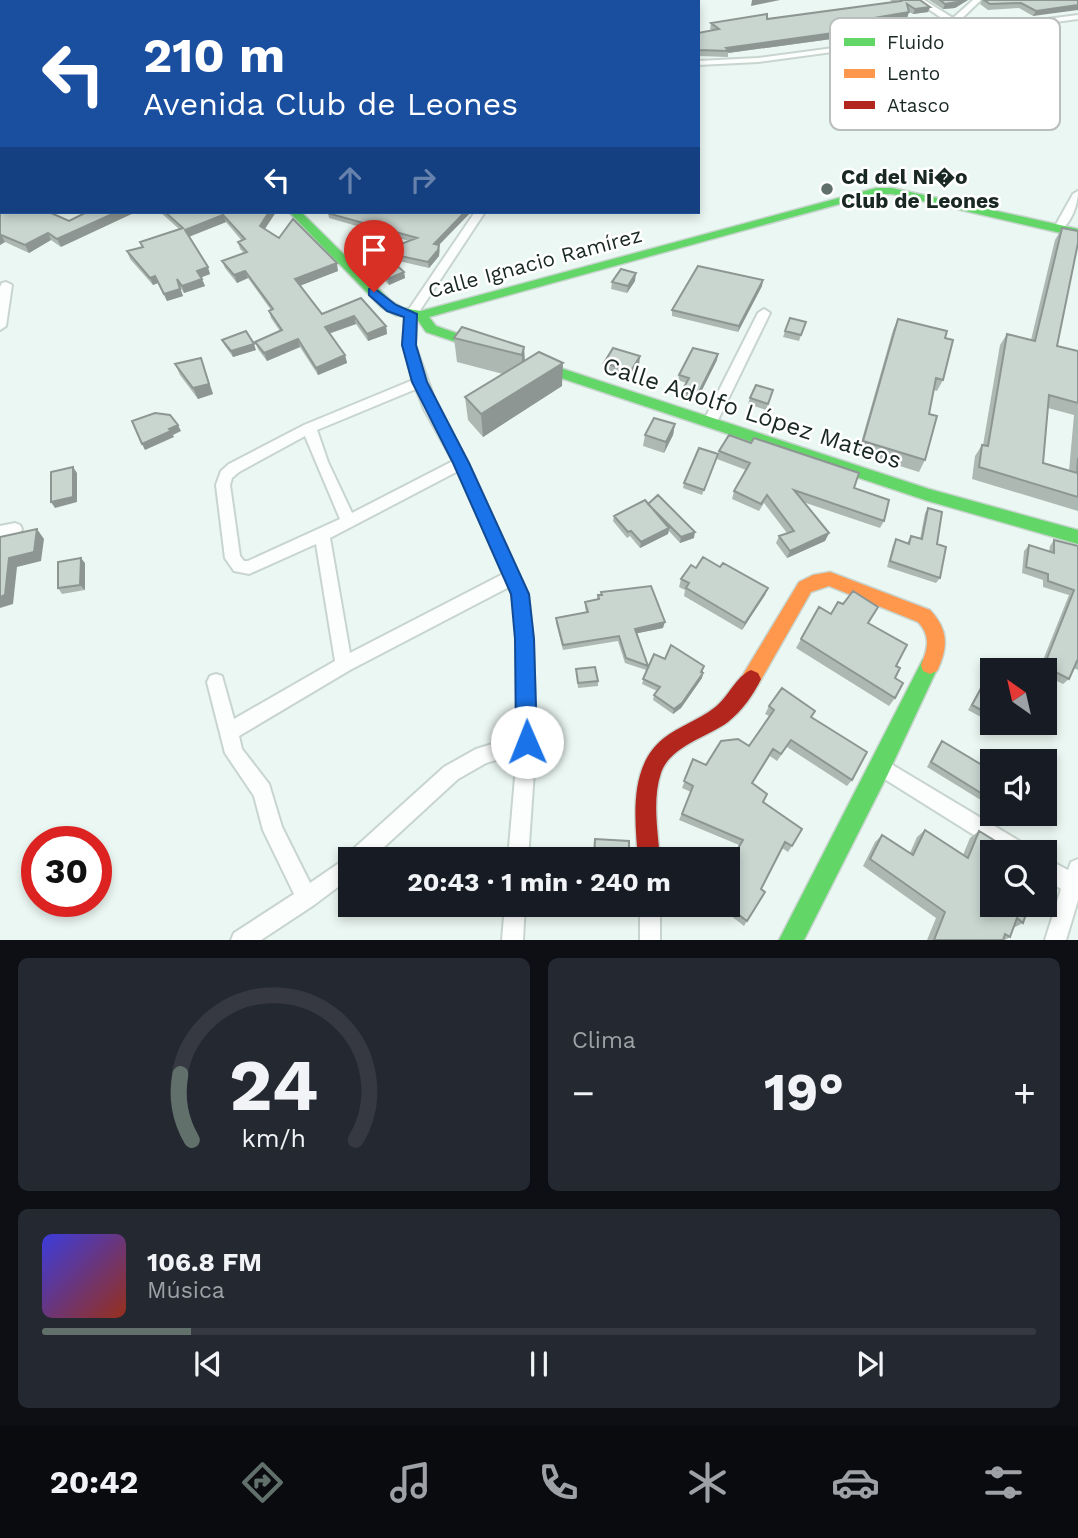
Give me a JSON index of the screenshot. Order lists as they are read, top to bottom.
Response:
{
  "streets": {
    "street": ["Calle Ignacio Ramírez", "Calle Adolfo López Mateos"]
  },
  "places": ["Cd del Ni�o Club de Leones"],
  "legend": ["Fluido", "Lento", "Atasco"],
  "north": "top left",
  "page": {
    "turn": ["210 m", "Avenida Club de Leones"],
    "limit": "30",
    "trip": "20:43 · 1 min · 240 m",
    "tile": "Clima",
    "heat": ["−", "19°", "+"],
    "song": ["106.8 FM", "Música"],
    "tabs": "20:42",
    "gauge": ["24", "km/h"]
  }
}
